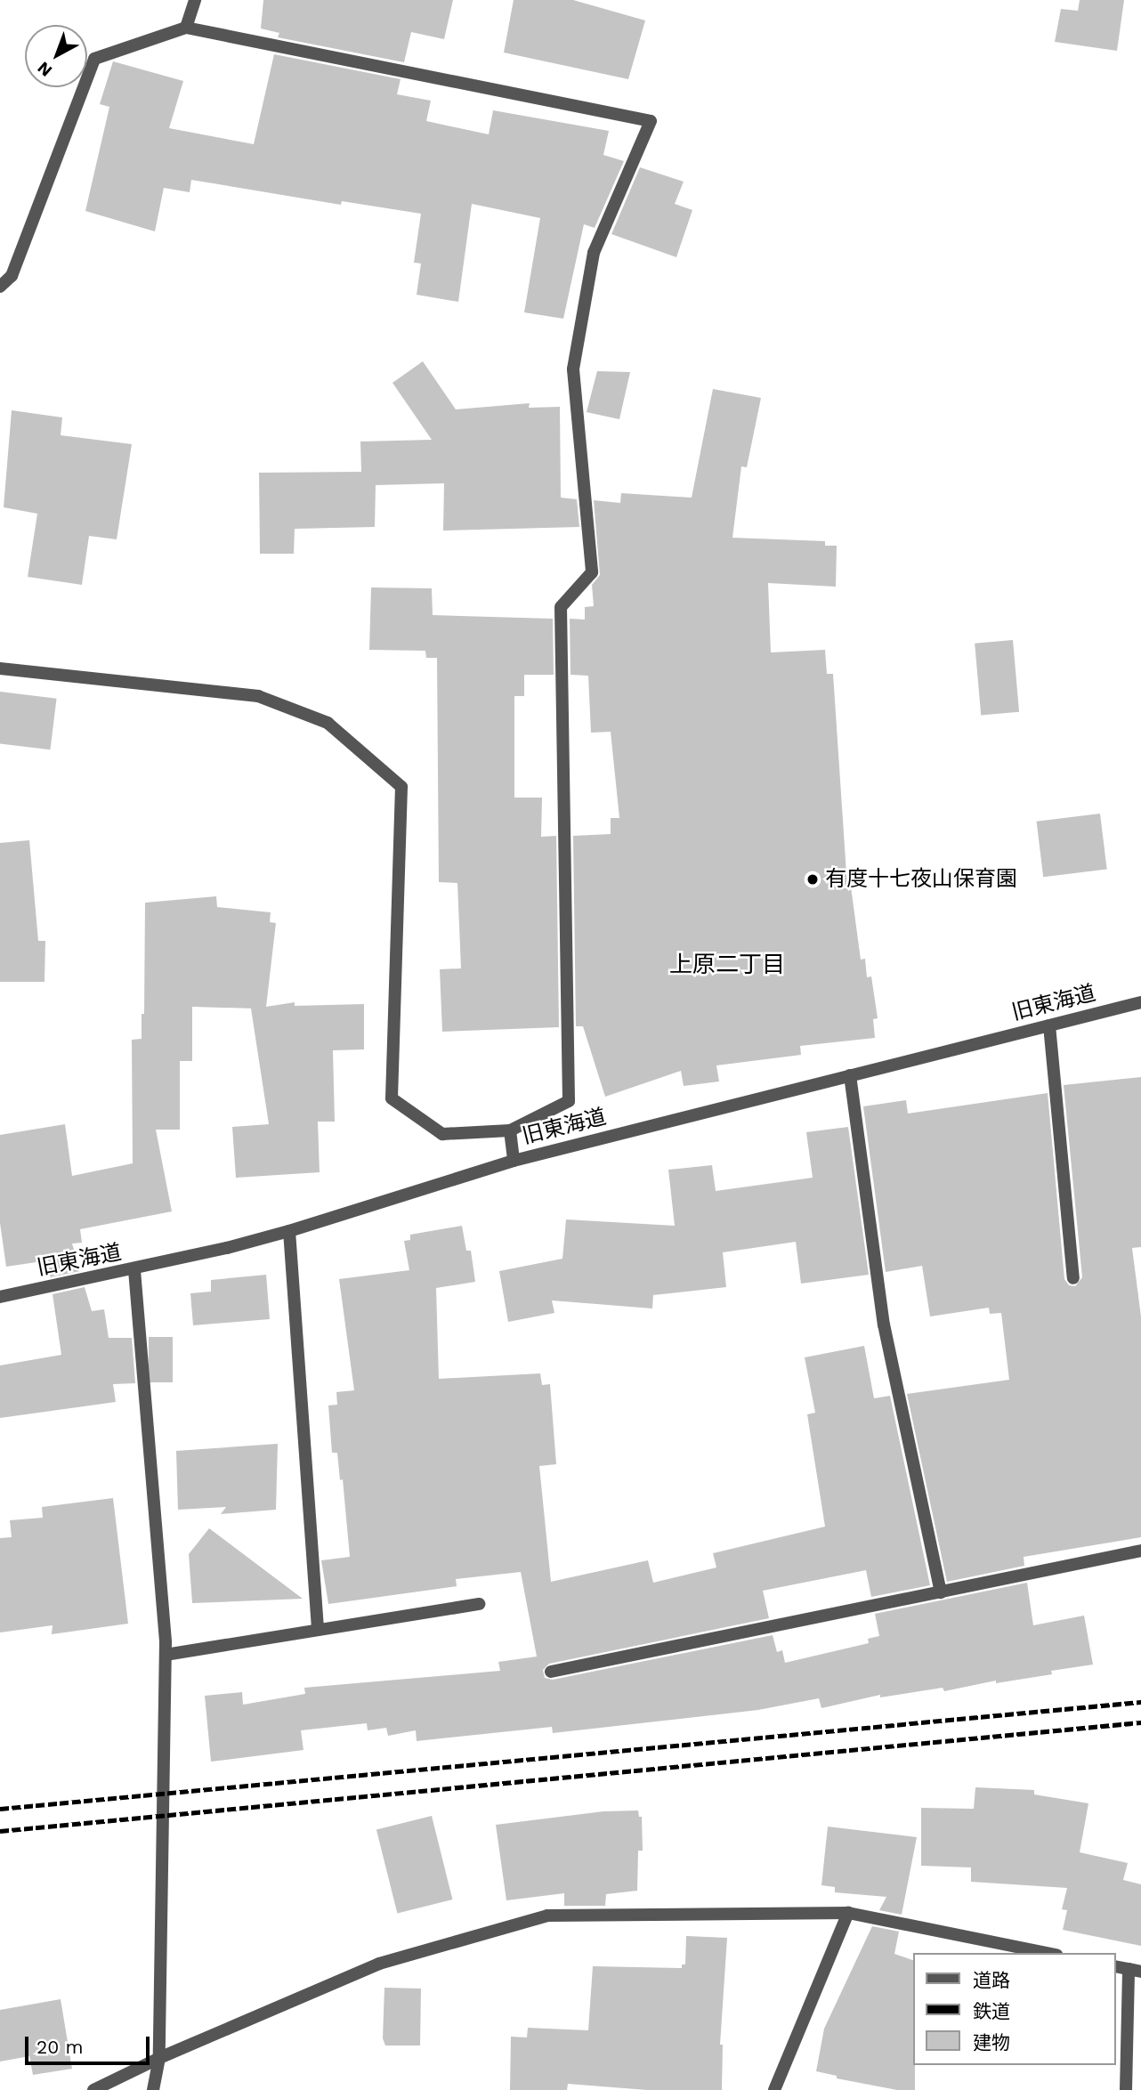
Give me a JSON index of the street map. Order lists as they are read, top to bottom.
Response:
{
  "streets": {
    "street": ["旧東海道"]
  },
  "districts": ["上原二丁目"],
  "places": ["有度十七夜山保育園"],
  "legend": ["道路", "鉄道", "建物"],
  "scale_bar": "20 m",
  "north": "bottom left"
}
